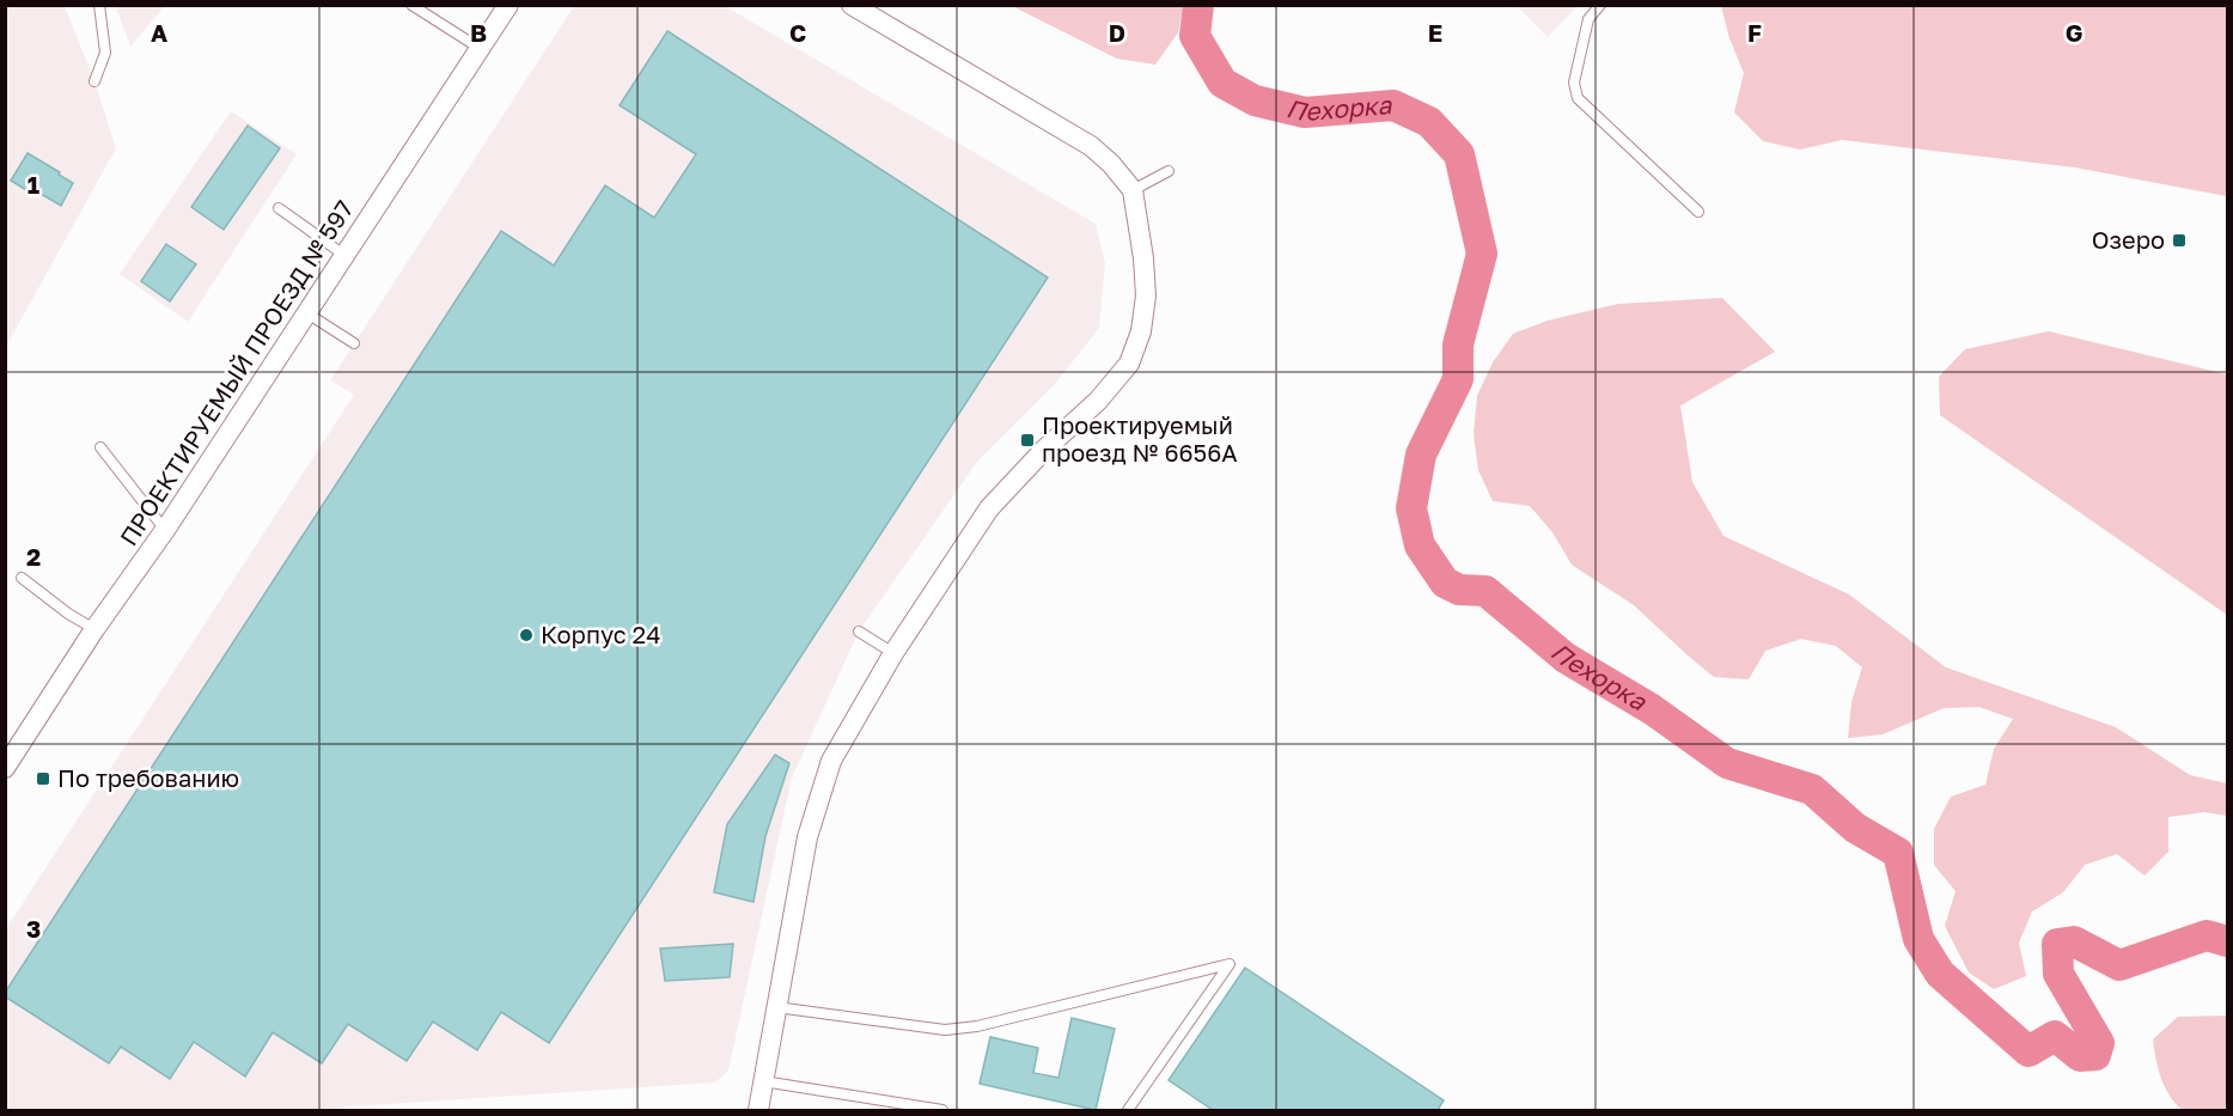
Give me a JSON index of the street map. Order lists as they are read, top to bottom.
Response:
{
  "streets": {
    "street": ["ПРОЕКТИРУЕМЫЙ ПРОЕЗД № 597"]
  },
  "water": ["Пехорка"],
  "places": {
    "transit": ["Озеро", "Проектируемый проезд № 6656А", "По требованию"],
    "other": ["Корпус 24"]
  },
  "grid": {
    "columns": [
      "A",
      "B",
      "C",
      "D",
      "E",
      "F",
      "G"
    ],
    "rows": ["1", "2", "3"]
  }
}
